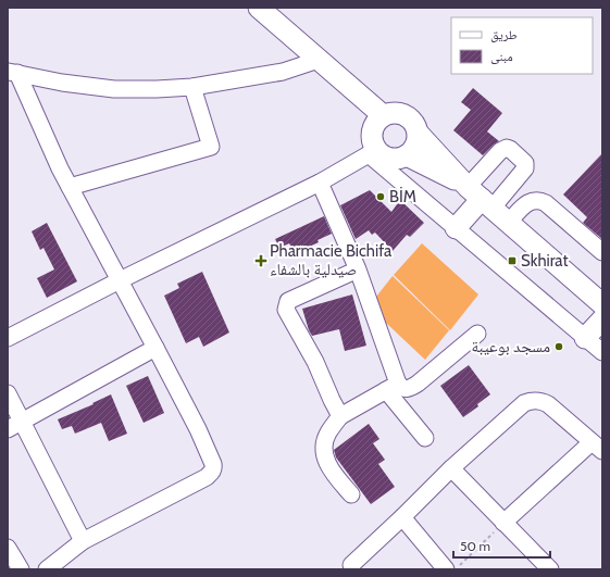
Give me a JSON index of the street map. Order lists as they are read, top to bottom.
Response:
{
  "places": {
    "other": ["BİM", "مسجد بوعيبة"],
    "health": ["Pharmacie Bichifa صيدلية بالشفاء"],
    "transit": ["Skhirat"]
  },
  "legend": ["طريق", "مبنى"],
  "scale_bar": "50 m"
}
